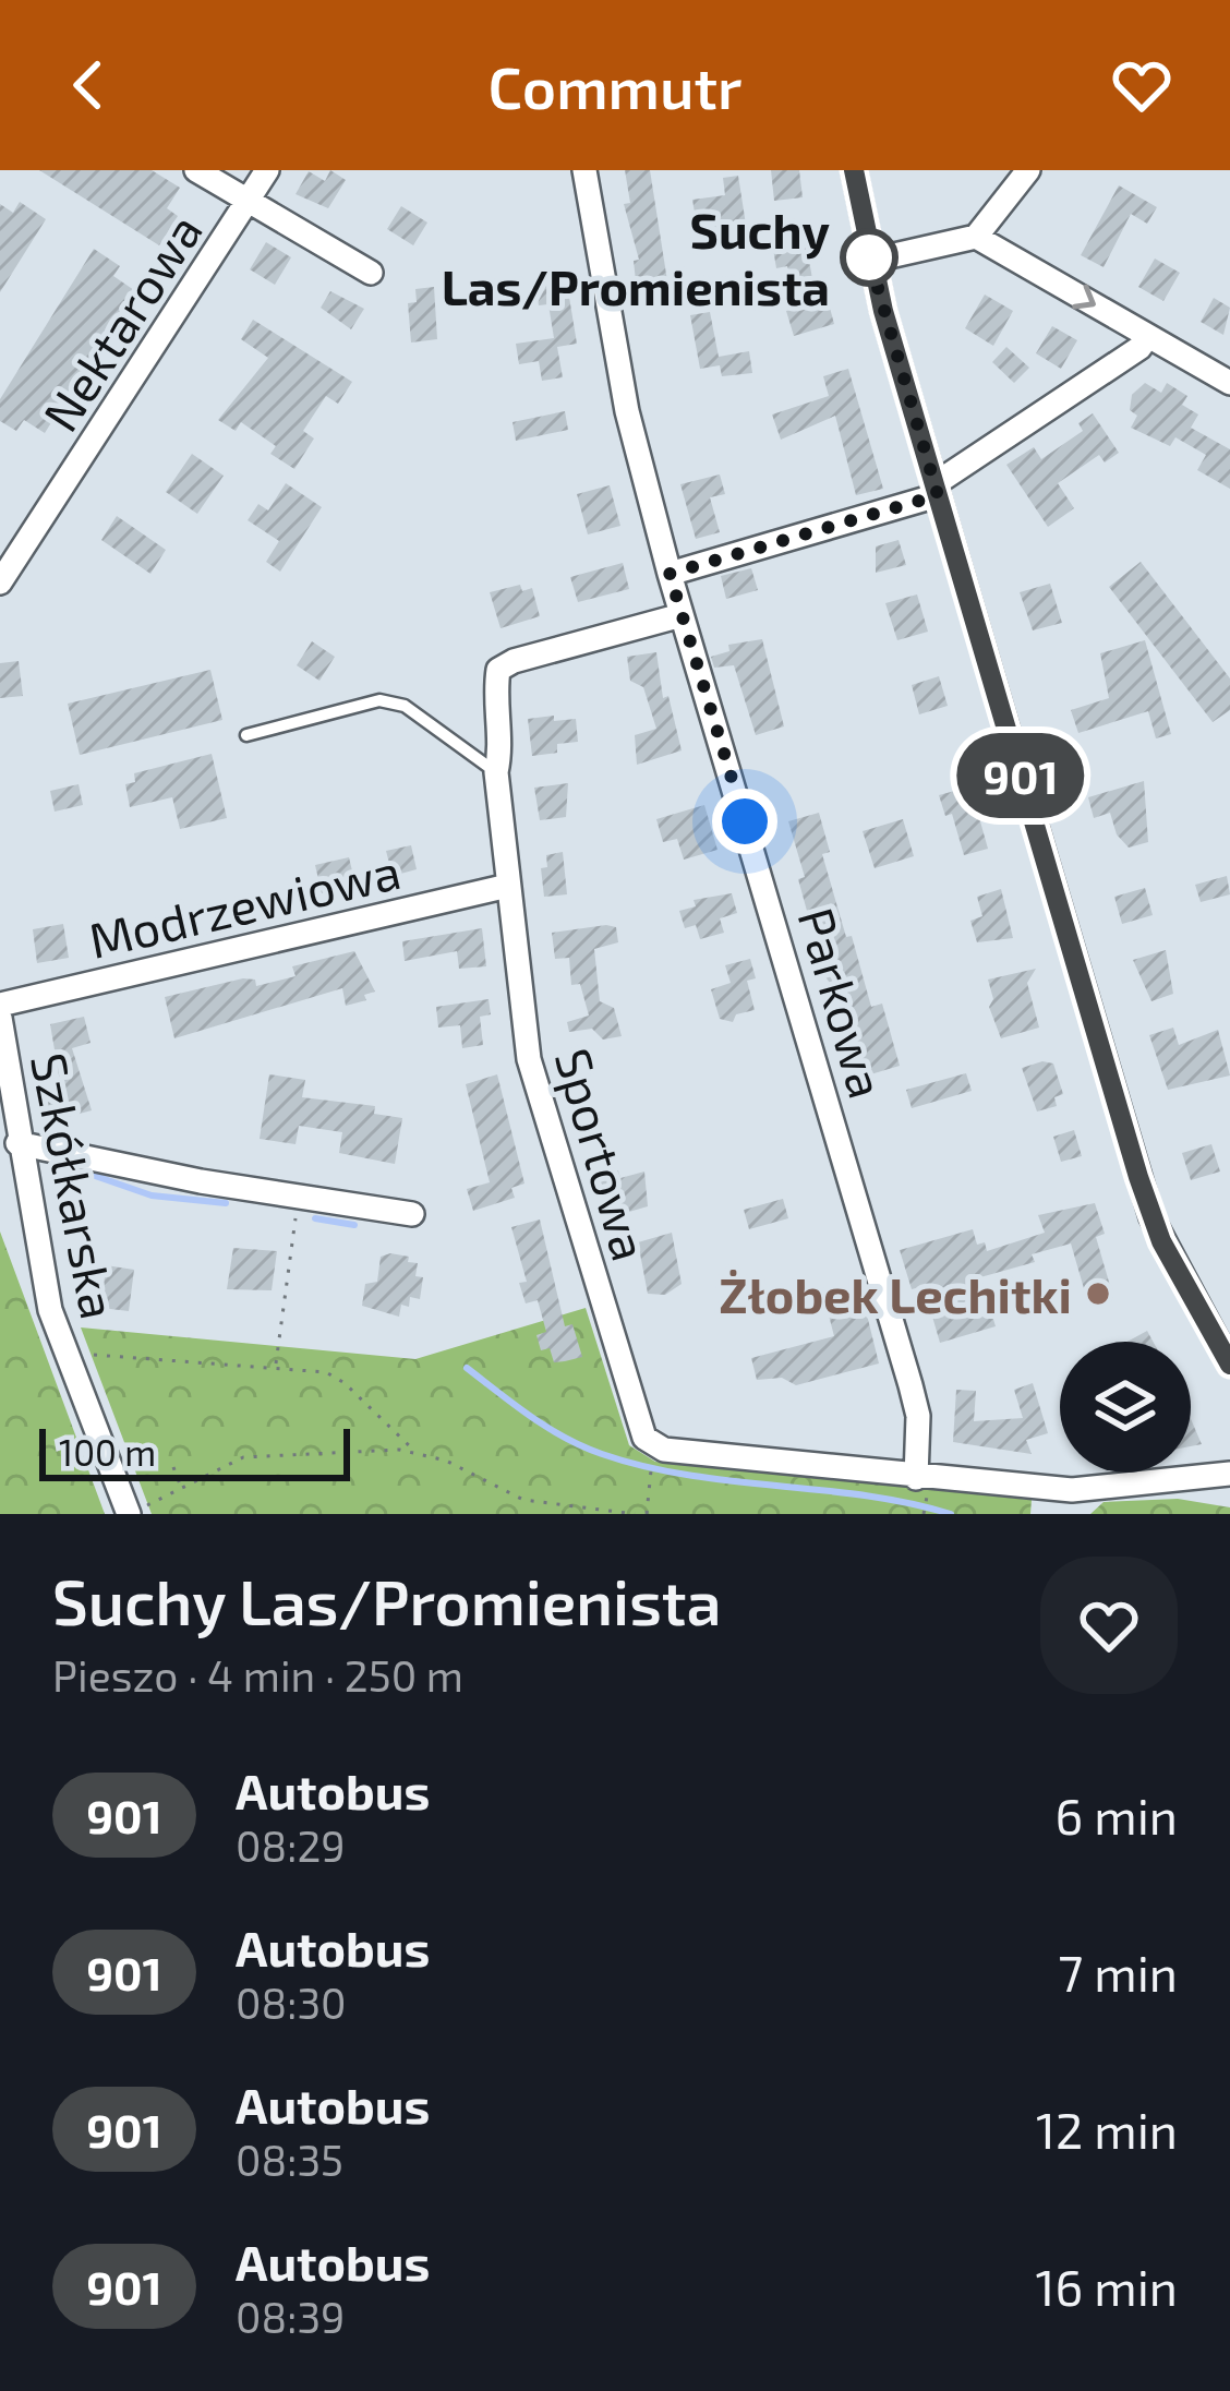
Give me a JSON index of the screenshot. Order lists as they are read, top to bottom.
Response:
{
  "streets": {
    "street": [
      "Nektarowa",
      "Modrzewiowa",
      "Parkowa",
      "Sportowa",
      "Szkółkarska"
    ]
  },
  "crossings": [
    ["Modrzewiowa", "Sportowa"],
    ["Parkowa", "Sportowa"]
  ],
  "places": ["Suchy Las/Promienista", "Żłobek Lechitki"],
  "lines": ["bus line 901"],
  "scale_bar": "100 m",
  "page": {
    "header": "Commutr",
    "on_map": "901",
    "scale": "100 m",
    "heading": ["Suchy Las/Promienista", "Pieszo · 4 min · 250 m"],
    "list": [
      {
        "mark": "901",
        "name": "Autobus",
        "note": "08:29",
        "value": "6 min"
      },
      {
        "mark": "901",
        "name": "Autobus",
        "note": "08:30",
        "value": "7 min"
      },
      {
        "mark": "901",
        "name": "Autobus",
        "note": "08:35",
        "value": "12 min"
      },
      {
        "mark": "901",
        "name": "Autobus",
        "note": "08:39",
        "value": "16 min"
      }
    ]
  }
}
